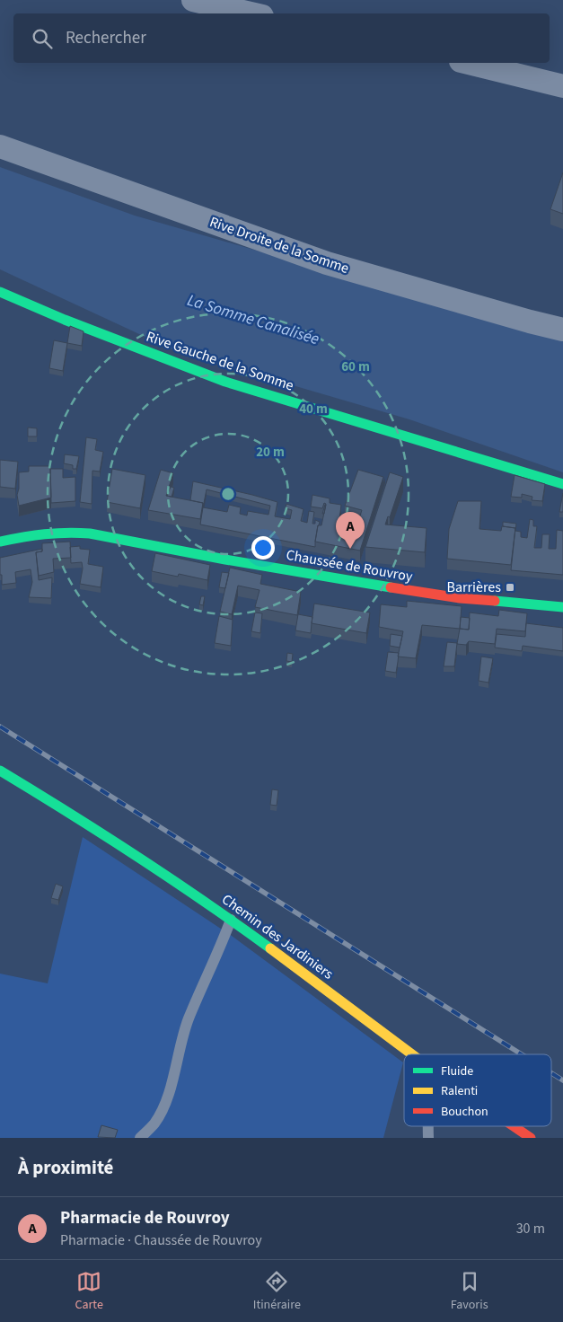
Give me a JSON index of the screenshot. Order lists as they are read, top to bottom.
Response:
{
  "streets": {
    "street": [
      "Rive Droite de la Somme",
      "Rive Gauche de la Somme",
      "Chaussée de Rouvroy",
      "Chemin des Jardiniers"
    ]
  },
  "water": ["La Somme Canalisée"],
  "places": {
    "transit": ["Barrières"]
  },
  "legend": ["Fluide", "Ralenti", "Bouchon"],
  "page": {
    "search": "Rechercher",
    "pins": "A",
    "heading": "À proximité",
    "list": [
      {
        "mark": "A",
        "name": "Pharmacie de Rouvroy",
        "note": "Pharmacie · Chaussée de Rouvroy",
        "value": "30 m"
      }
    ],
    "nav": ["Carte", "Itinéraire", "Favoris"]
  },
  "rings": ["60 m", "40 m", "20 m"]
}
